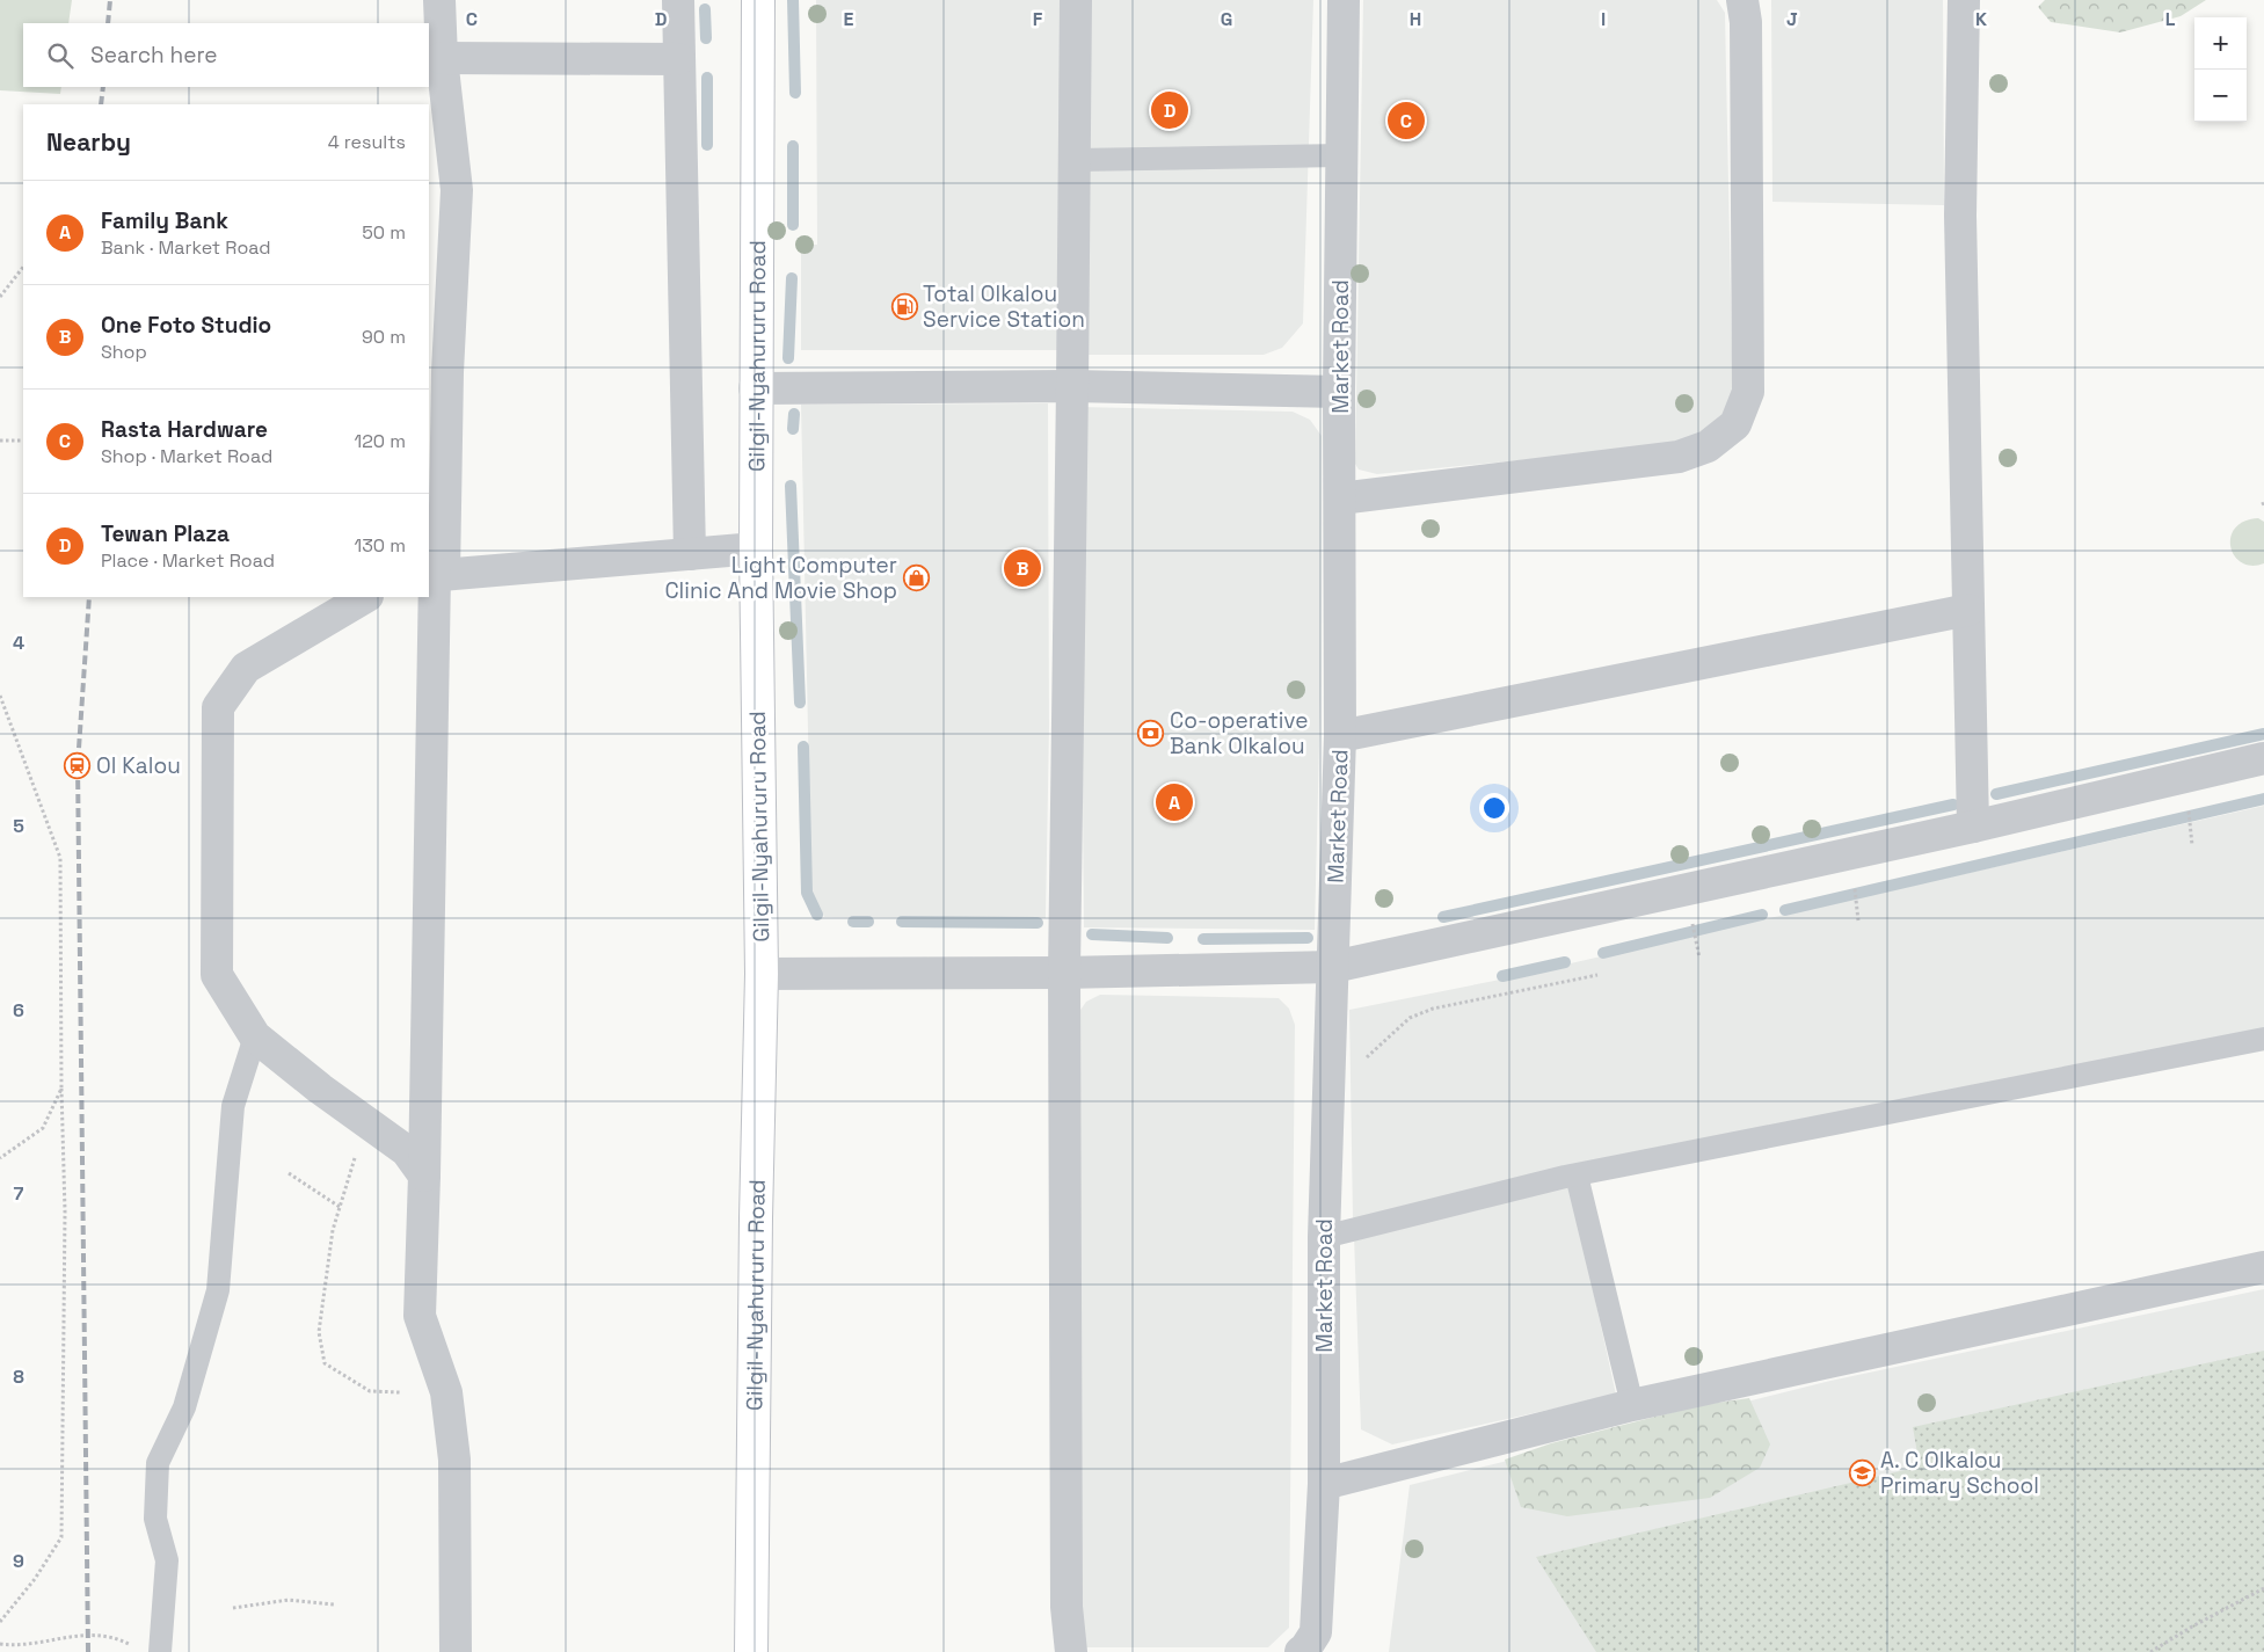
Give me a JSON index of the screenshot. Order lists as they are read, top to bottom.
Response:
{
  "streets": {
    "main road": ["Gilgil-Nyahururu Road"],
    "street": ["Market Road"]
  },
  "places": {
    "fuel station": ["Total Olkalou Service Station"],
    "shop": ["Light Computer Clinic And Movie Shop"],
    "bank": ["Co-operative Bank Olkalou"],
    "station": ["Ol Kalou"],
    "school or university": ["A. C Olkalou Primary School"]
  },
  "page": {
    "map_buttons": ["+", "−"],
    "search": "Search here",
    "pins": [
      "D",
      "C",
      "B",
      "A"
    ],
    "heading": ["Nearby", "4 results"],
    "list": [
      {
        "mark": "A",
        "name": "Family Bank",
        "note": "Bank · Market Road",
        "value": "50 m"
      },
      {
        "mark": "B",
        "name": "One Foto Studio",
        "note": "Shop",
        "value": "90 m"
      },
      {
        "mark": "C",
        "name": "Rasta Hardware",
        "note": "Shop · Market Road",
        "value": "120 m"
      },
      {
        "mark": "D",
        "name": "Tewan Plaza",
        "note": "Place · Market Road",
        "value": "130 m"
      }
    ]
  },
  "grid": {
    "columns": [
      "C",
      "D",
      "E",
      "F",
      "G",
      "H",
      "I",
      "J",
      "K",
      "L"
    ],
    "rows": [
      "4",
      "5",
      "6",
      "7",
      "8",
      "9"
    ]
  }
}
